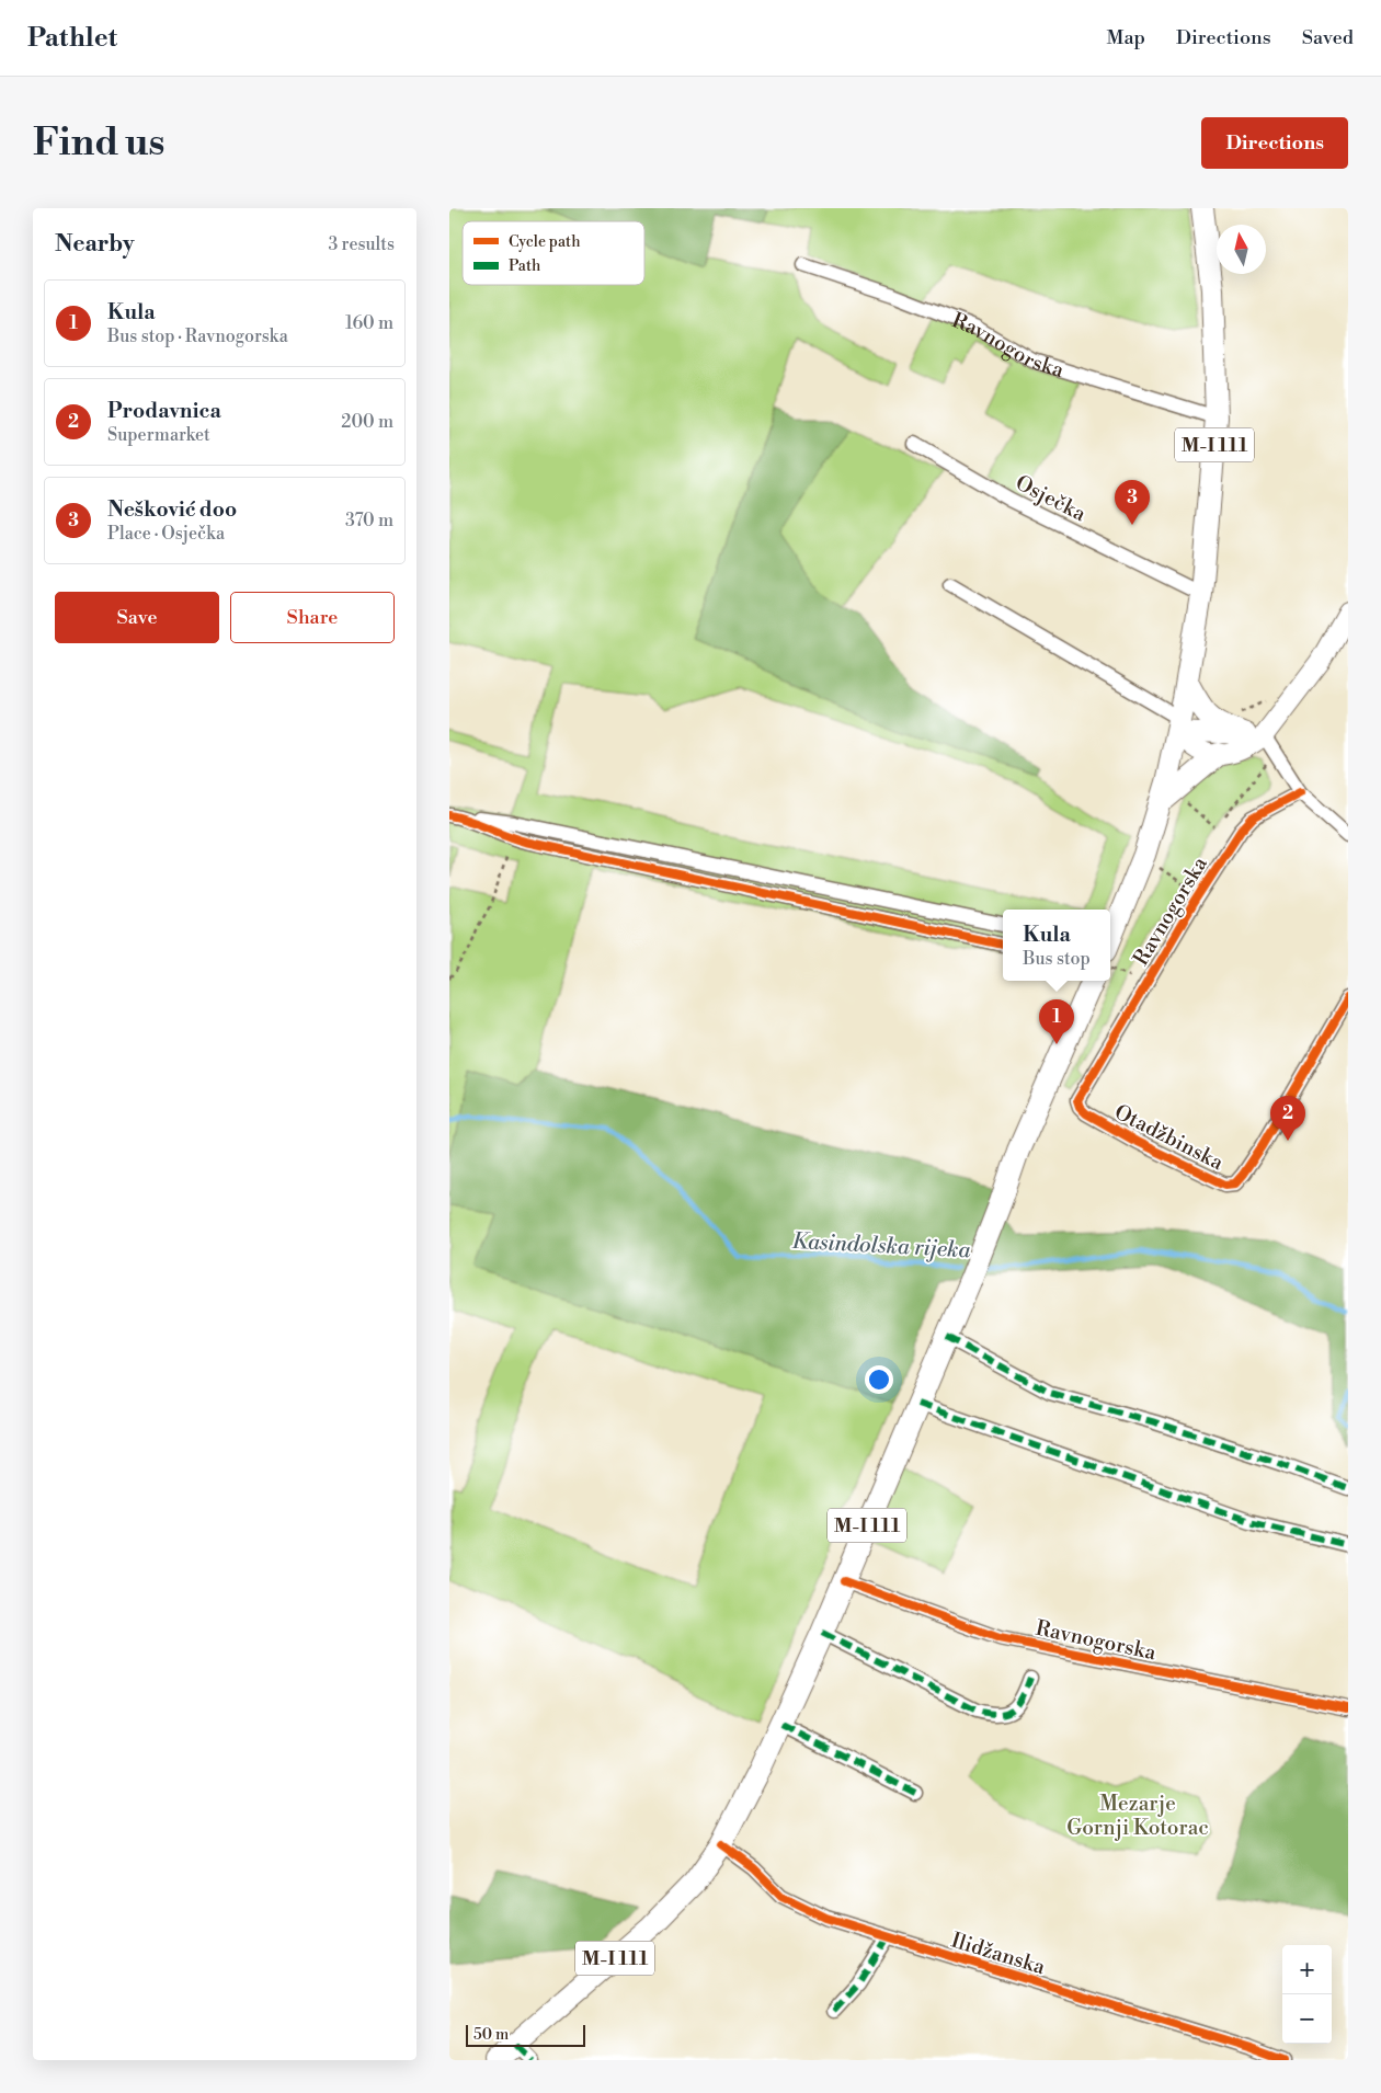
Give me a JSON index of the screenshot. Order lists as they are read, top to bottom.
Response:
{
  "streets": {
    "main road": ["Ravnogorska", "M-I 111"],
    "street": ["Osječka", "Otadžbinska", "Ilidžanska"]
  },
  "crossings": [
    ["Ravnogorska", "M-I 111"],
    ["Ravnogorska", "Osječka"],
    ["Ravnogorska", "Otadžbinska"],
    ["M-I 111", "Ilidžanska"]
  ],
  "water": ["Kasindolska rijeka"],
  "parks": ["Mezarje Gornji Kotorac"],
  "legend": ["Cycle path", "Path"],
  "scale_bar": "50 m",
  "north": "top",
  "page": {
    "header": "Pathlet",
    "nav": ["Map", "Directions", "Saved"],
    "buttons": [
      "Directions",
      ["Save", "Share"]
    ],
    "title": "Find us",
    "heading": ["Nearby", "3 results"],
    "list": [
      {
        "mark": "1",
        "name": "Kula",
        "note": "Bus stop · Ravnogorska",
        "value": "160 m"
      },
      {
        "mark": "2",
        "name": "Prodavnica",
        "note": "Supermarket",
        "value": "200 m"
      },
      {
        "mark": "3",
        "name": "Nešković doo",
        "note": "Place · Osječka",
        "value": "370 m"
      }
    ],
    "pins": ["3", "1", "2"],
    "popup": ["Kula", "Bus stop"],
    "map_buttons": ["+", "−"],
    "scale": "50 m"
  }
}
